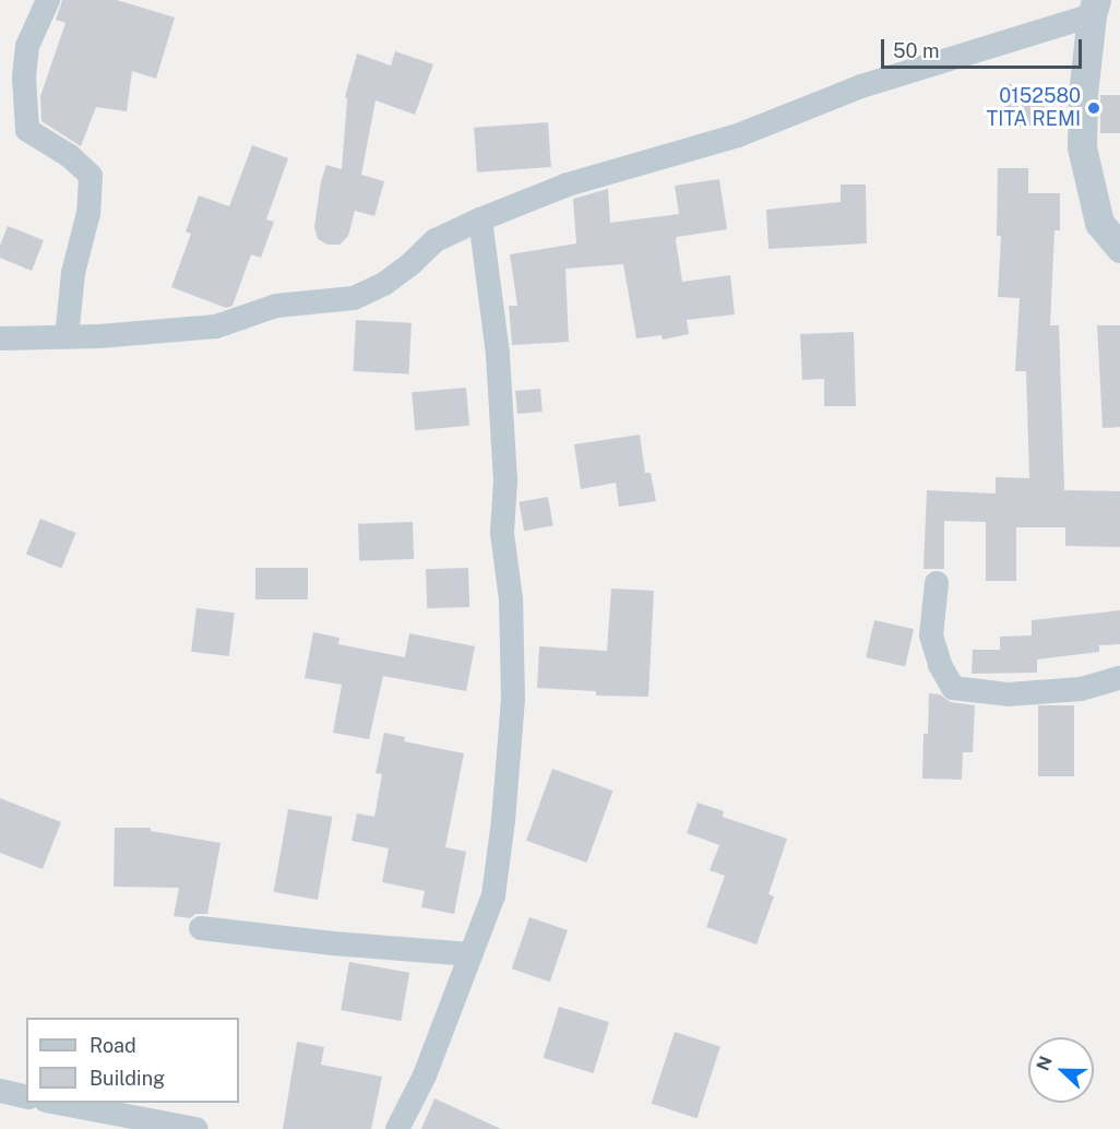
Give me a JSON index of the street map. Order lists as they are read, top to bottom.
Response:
{
  "places": ["0152580 TITA REMI"],
  "legend": ["Road", "Building"],
  "scale_bar": "50 m",
  "north": "left"
}
